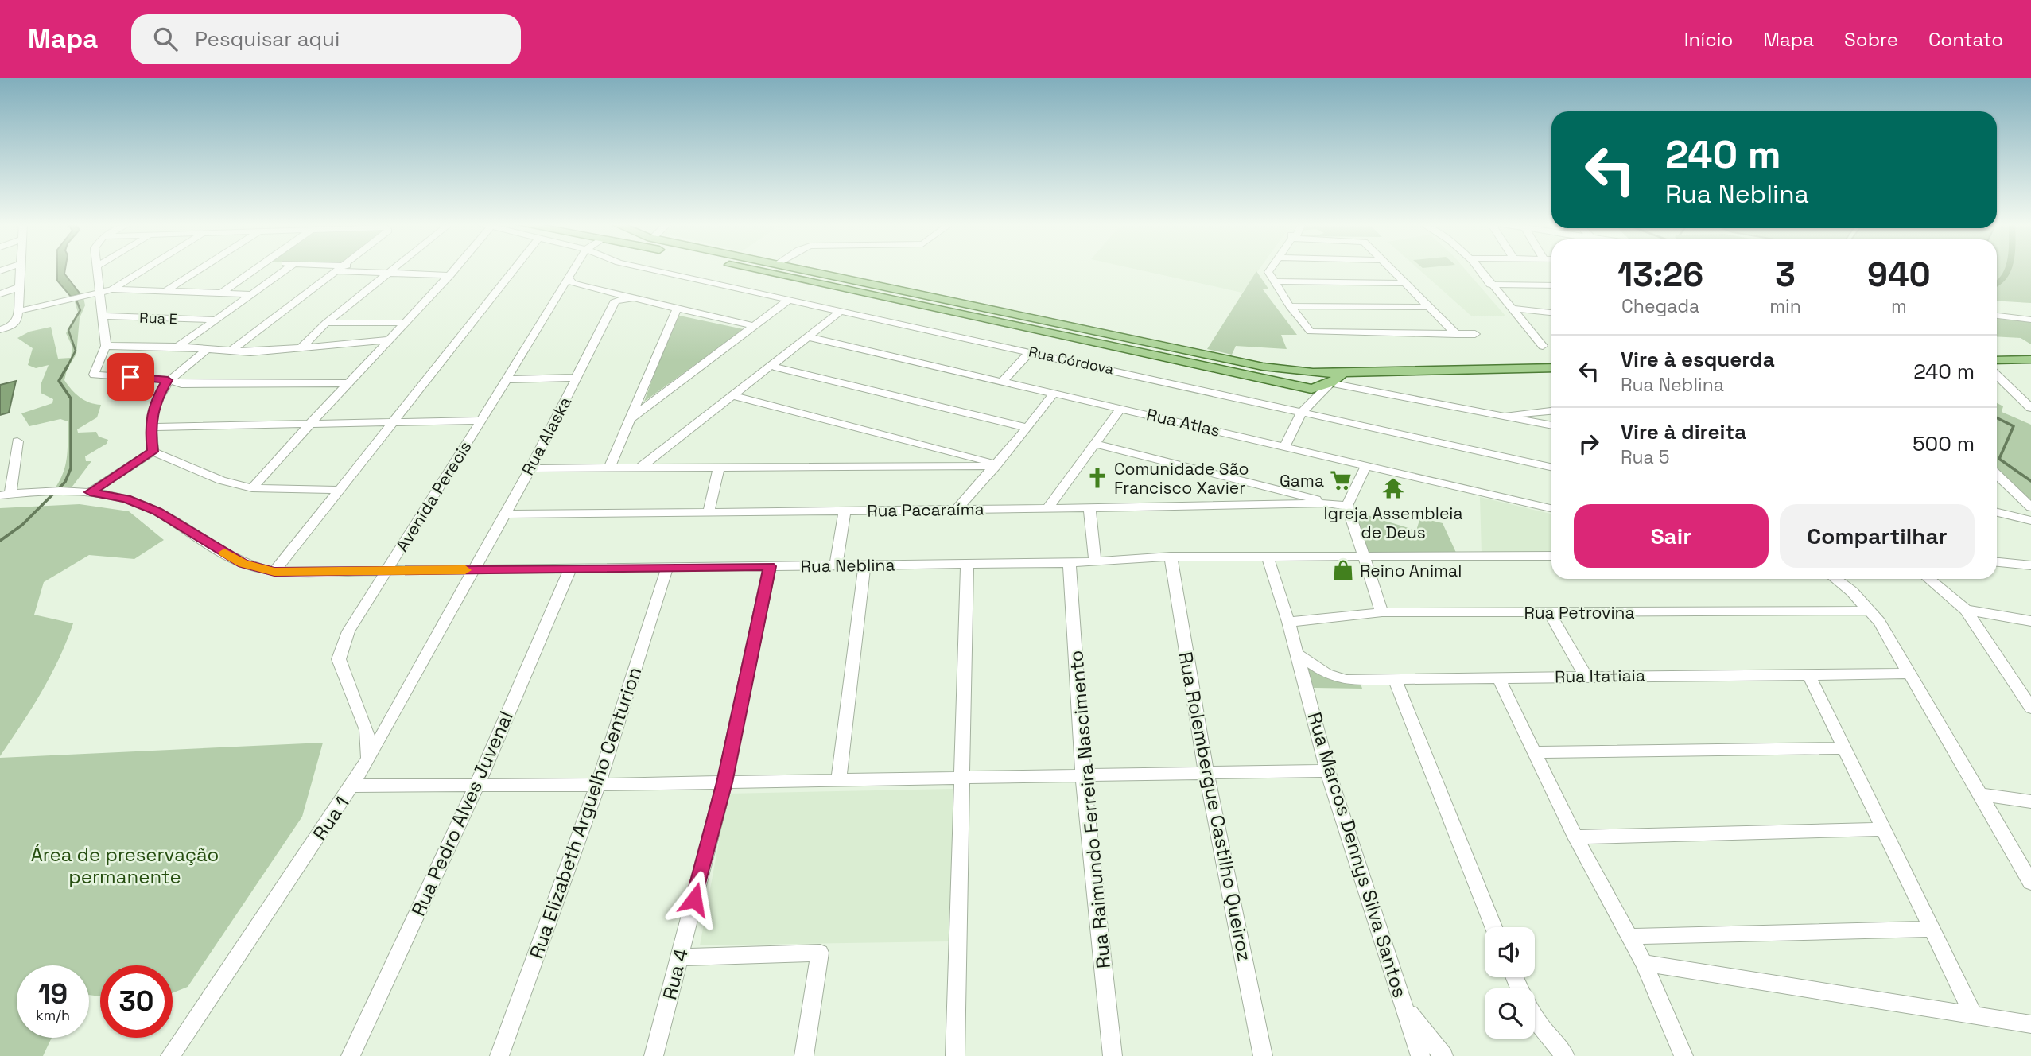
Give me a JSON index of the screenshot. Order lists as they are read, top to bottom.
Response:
{
  "streets": {
    "street": [
      "Rua E",
      "Rua Córdova",
      "Rua Atlas",
      "Rua Alaska",
      "Avenida Perecis",
      "Rua Pacaraíma",
      "Rua Neblina",
      "Rua Petrovina",
      "Rua Itatiaia",
      "Rua Rolembergue Castilho Queiroz",
      "Rua Raimundo Ferreira Nascimento",
      "Rua Elizabeth Arguelho Centurion",
      "Rua Pedro Alves Juvenal",
      "Rua 1",
      "Rua Marcos Dennys Silva Santos",
      "Rua 4"
    ]
  },
  "crossings": [
    ["Rua Alaska", "Rua Pacaraíma"],
    ["Rua Alaska", "Rua Neblina"],
    ["Rua Alaska", "Rua 1"],
    ["Avenida Perecis", "Rua Neblina"],
    ["Avenida Perecis", "Rua 1"],
    ["Rua Neblina", "Rua Rolembergue Castilho Queiroz"],
    ["Rua Neblina", "Rua Raimundo Ferreira Nascimento"],
    ["Rua Neblina", "Rua Elizabeth Arguelho Centurion"],
    ["Rua Neblina", "Rua Pedro Alves Juvenal"],
    ["Rua Neblina", "Rua 1"],
    ["Rua Neblina", "Rua Marcos Dennys Silva Santos"],
    ["Rua Neblina", "Rua 4"],
    ["Rua Petrovina", "Rua Marcos Dennys Silva Santos"],
    ["Rua Itatiaia", "Rua Marcos Dennys Silva Santos"]
  ],
  "parks": ["Área de preservação permanente"],
  "places": {
    "church": ["Comunidade São Francisco Xavier"],
    "supermarket": ["Gama"],
    "temple": ["Igreja Assembleia de Deus"],
    "shop": ["Reino Animal"]
  },
  "page": {
    "header": "Mapa",
    "search": "Pesquisar aqui",
    "nav": [
      "Início",
      "Mapa",
      "Sobre",
      "Contato"
    ],
    "turn": ["240 m", "Rua Neblina"],
    "eta": [
      "13:26",
      "Chegada",
      "3",
      "min",
      "940",
      "m"
    ],
    "list": [
      {
        "name": "Vire à esquerda",
        "note": "Rua Neblina",
        "value": "240 m"
      },
      {
        "name": "Vire à direita",
        "note": "Rua 5",
        "value": "500 m"
      }
    ],
    "buttons": ["Sair", "Compartilhar"],
    "speed": "19 km/h",
    "limit": "30"
  }
}
